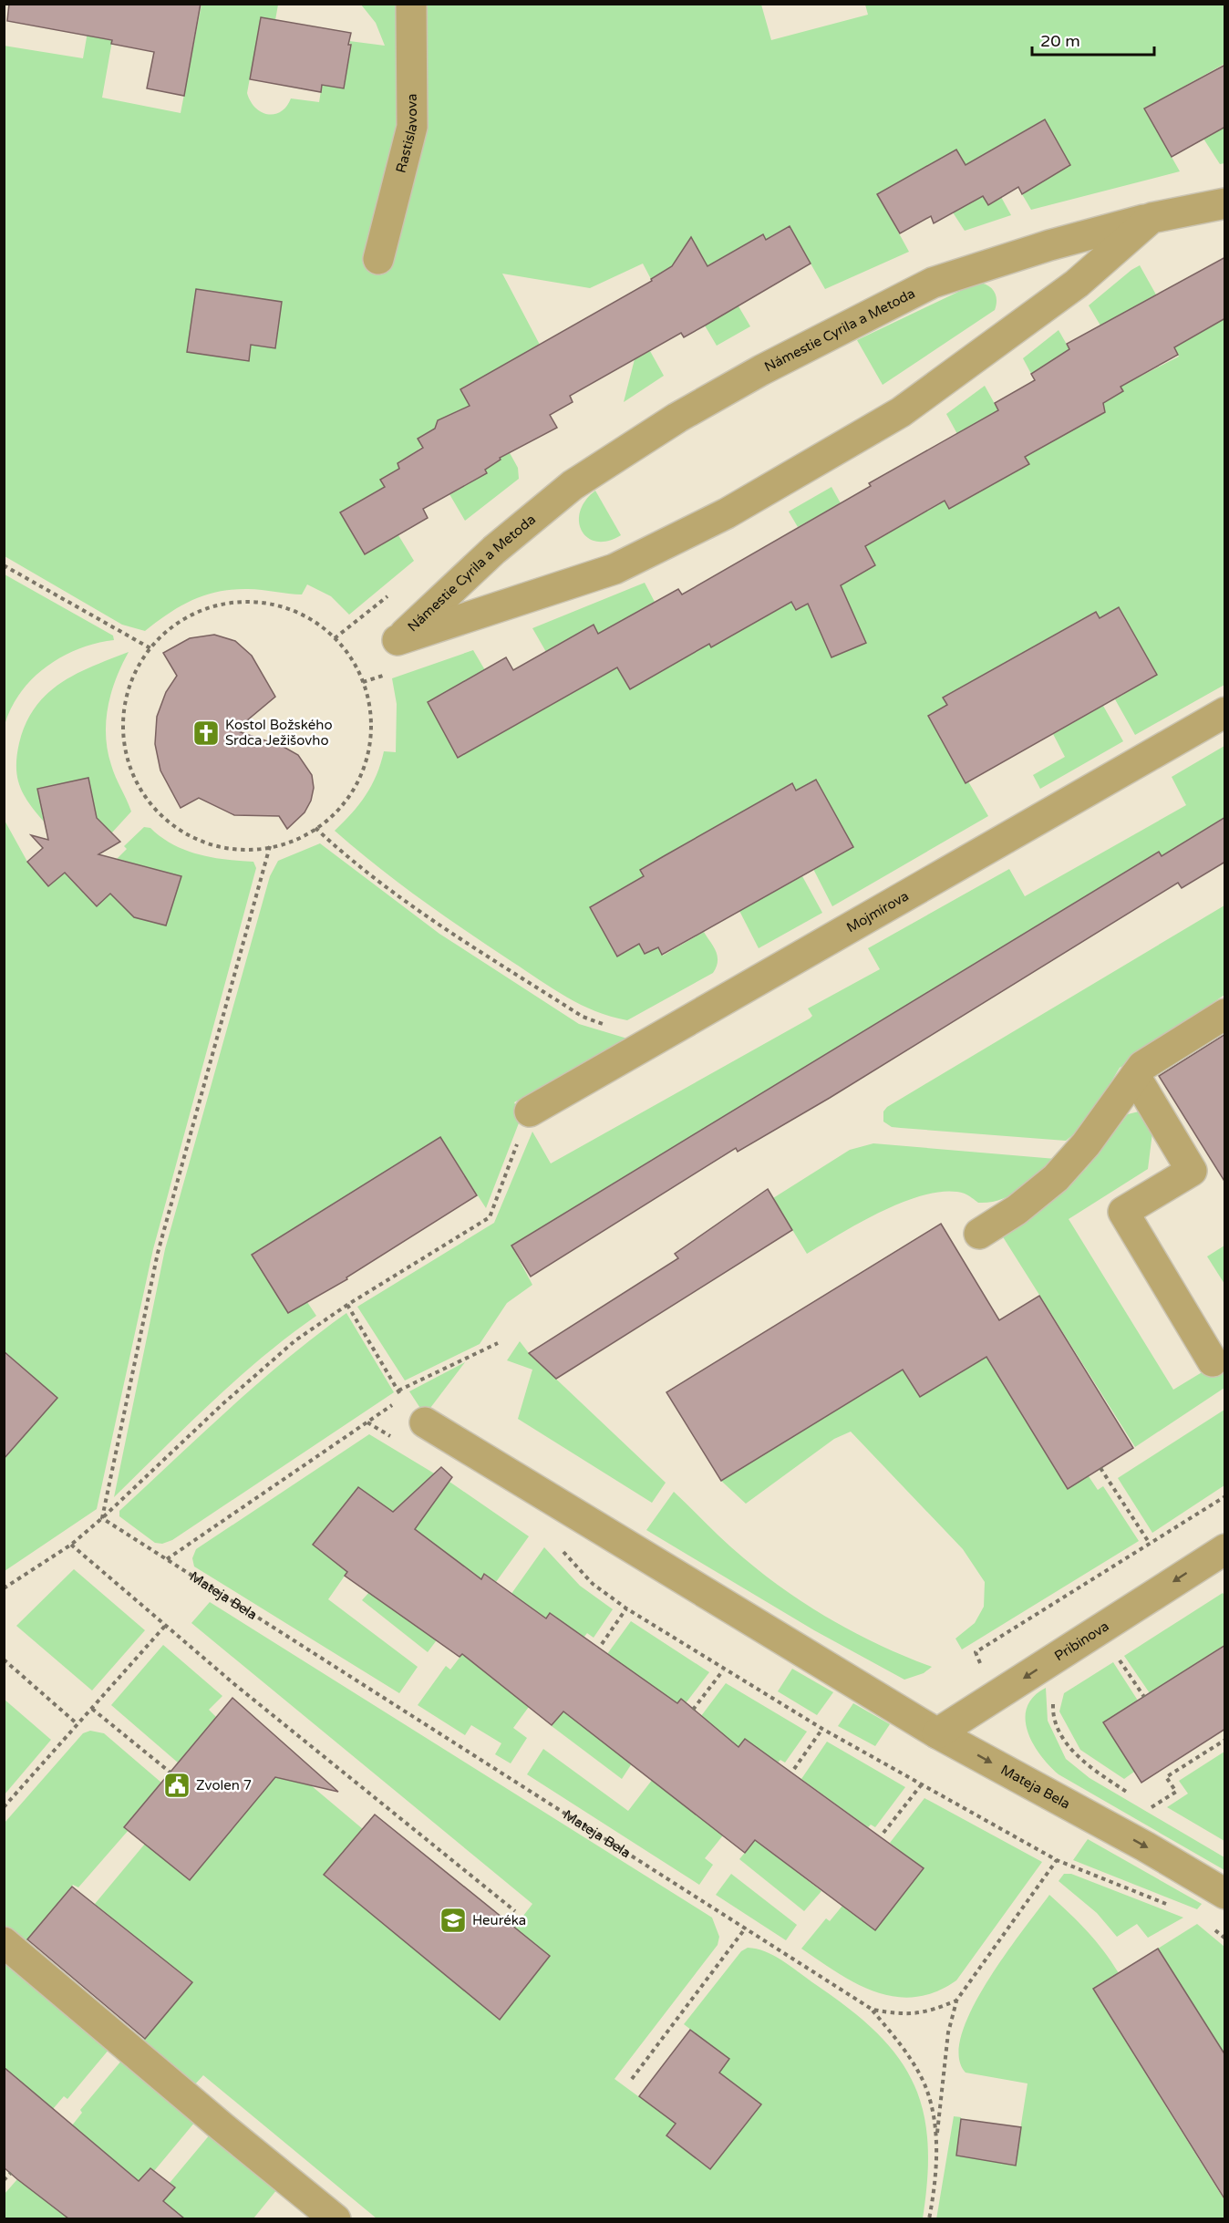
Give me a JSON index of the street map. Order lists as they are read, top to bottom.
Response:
{
  "streets": {
    "street": [
      "Rastislavova",
      "Námestie Cyrila a Metoda",
      "Mojmírova",
      "Mateja Bela",
      "Pribinova"
    ]
  },
  "crossings": [
    ["Mateja Bela", "Pribinova"]
  ],
  "one_way": ["Pribinova"],
  "places": {
    "church": ["Kostol Božského Srdca Ježišovho"],
    "public building": ["Zvolen 7"],
    "school or university": ["Heuréka"]
  },
  "scale_bar": "20 m"
}
